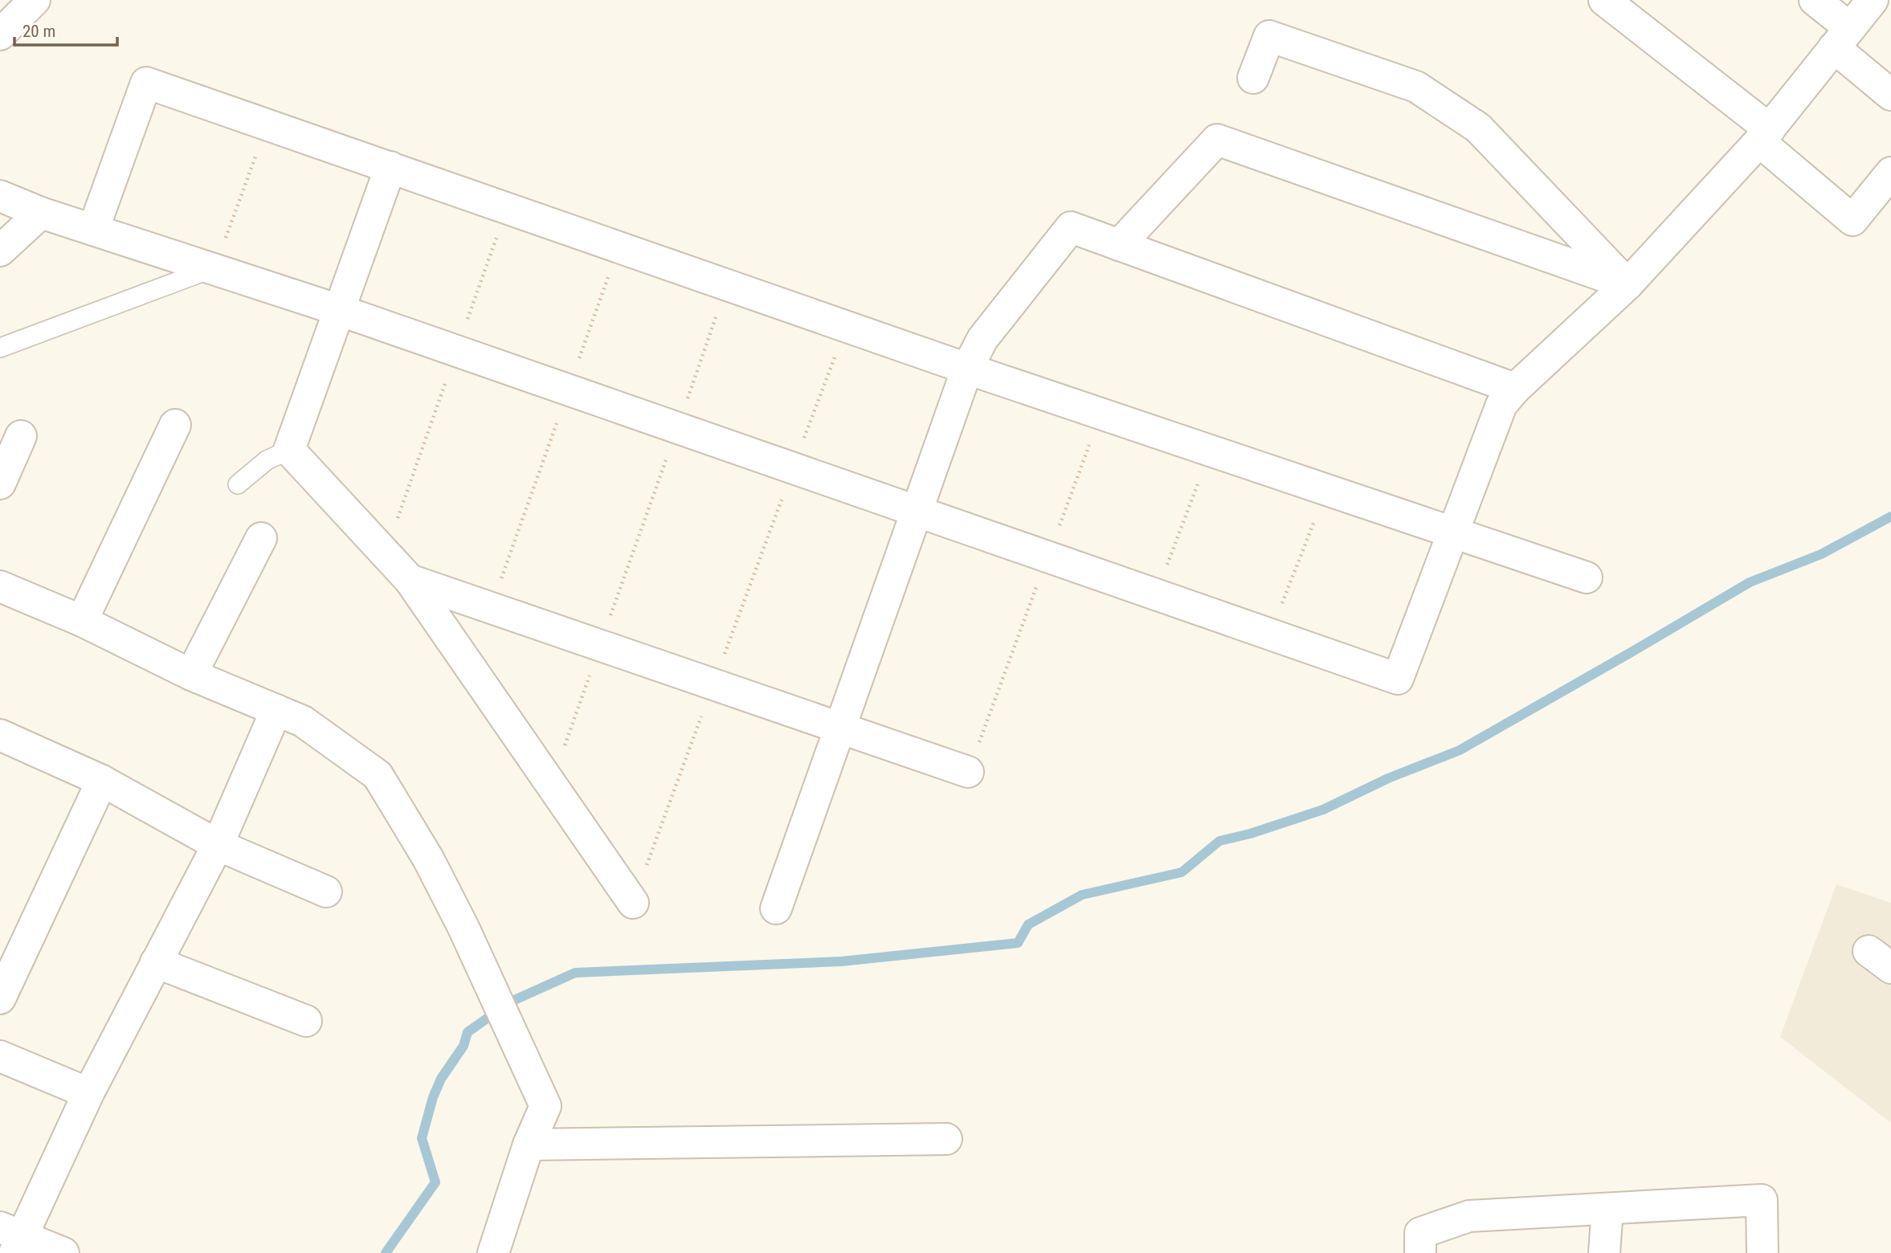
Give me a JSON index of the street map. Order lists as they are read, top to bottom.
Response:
{
  "scale_bar": "20 m"
}
